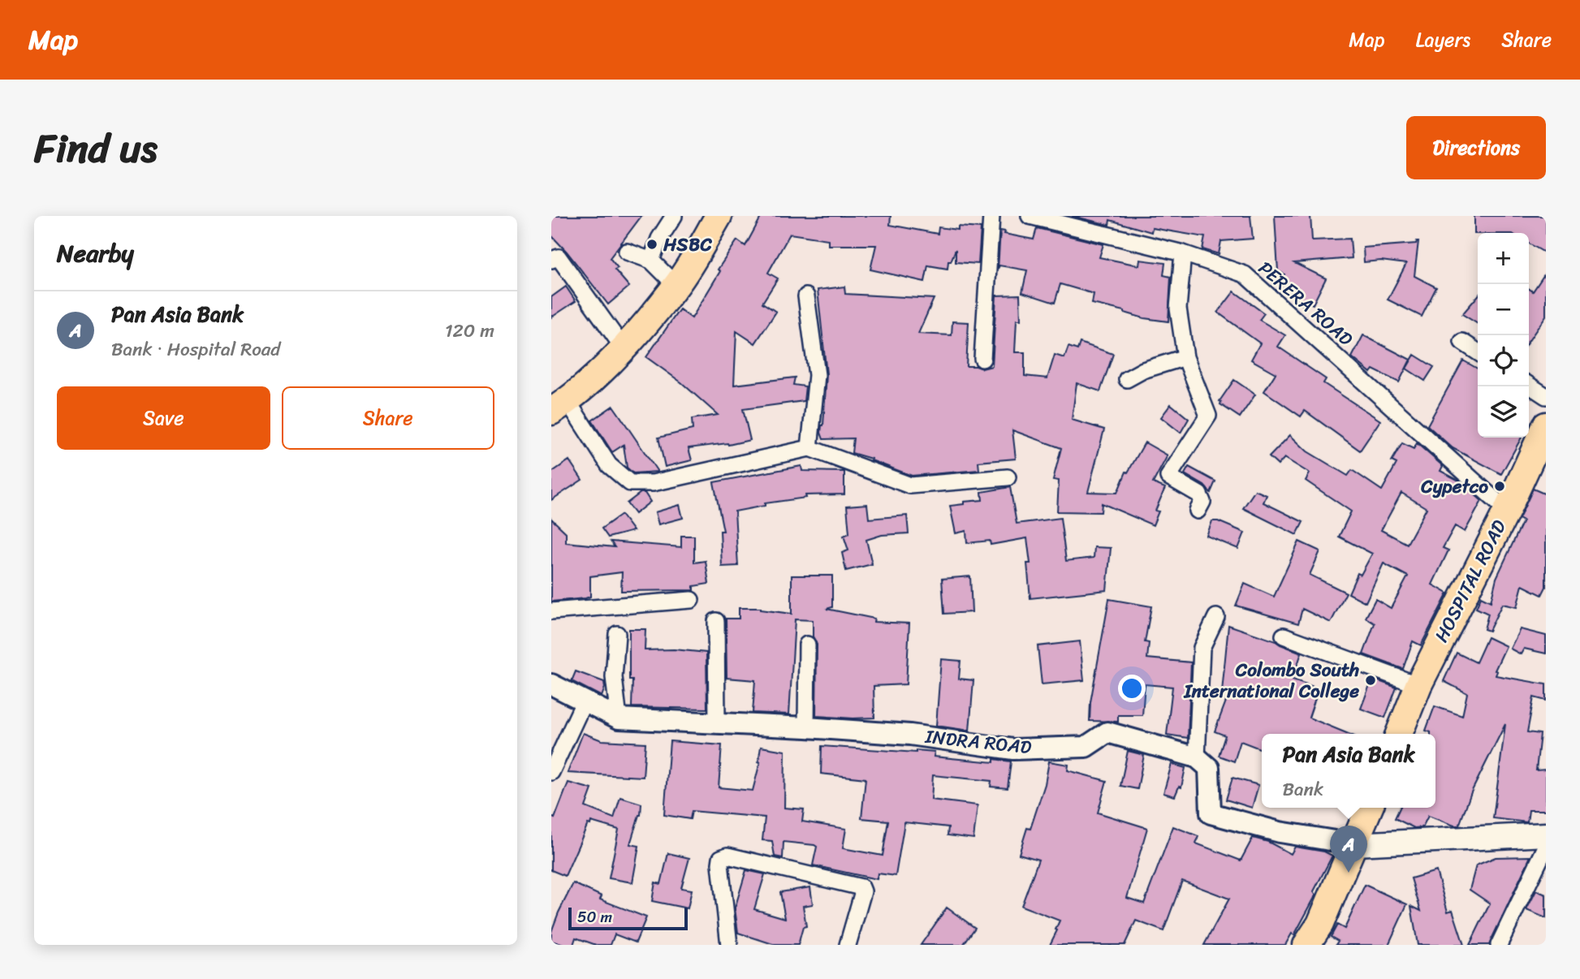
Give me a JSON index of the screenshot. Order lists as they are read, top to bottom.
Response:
{
  "streets": {
    "main road": ["HOSPITAL ROAD"],
    "street": ["PERERA ROAD", "INDRA ROAD"]
  },
  "crossings": [
    ["PERERA ROAD", "HOSPITAL ROAD"]
  ],
  "places": ["HSBC", "Cypetco", "Colombo South International College"],
  "scale_bar": "50 m",
  "page": {
    "header": "Map",
    "nav": ["Map", "Layers", "Share"],
    "title": "Find us",
    "buttons": [
      "Directions",
      ["Save", "Share"]
    ],
    "heading": "Nearby",
    "map_buttons": ["+", "−"],
    "list": [
      {
        "mark": "A",
        "name": "Pan Asia Bank",
        "note": "Bank · Hospital Road",
        "value": "120 m"
      }
    ],
    "popup": ["Pan Asia Bank", "Bank"],
    "pins": "A",
    "scale": "50 m"
  }
}
